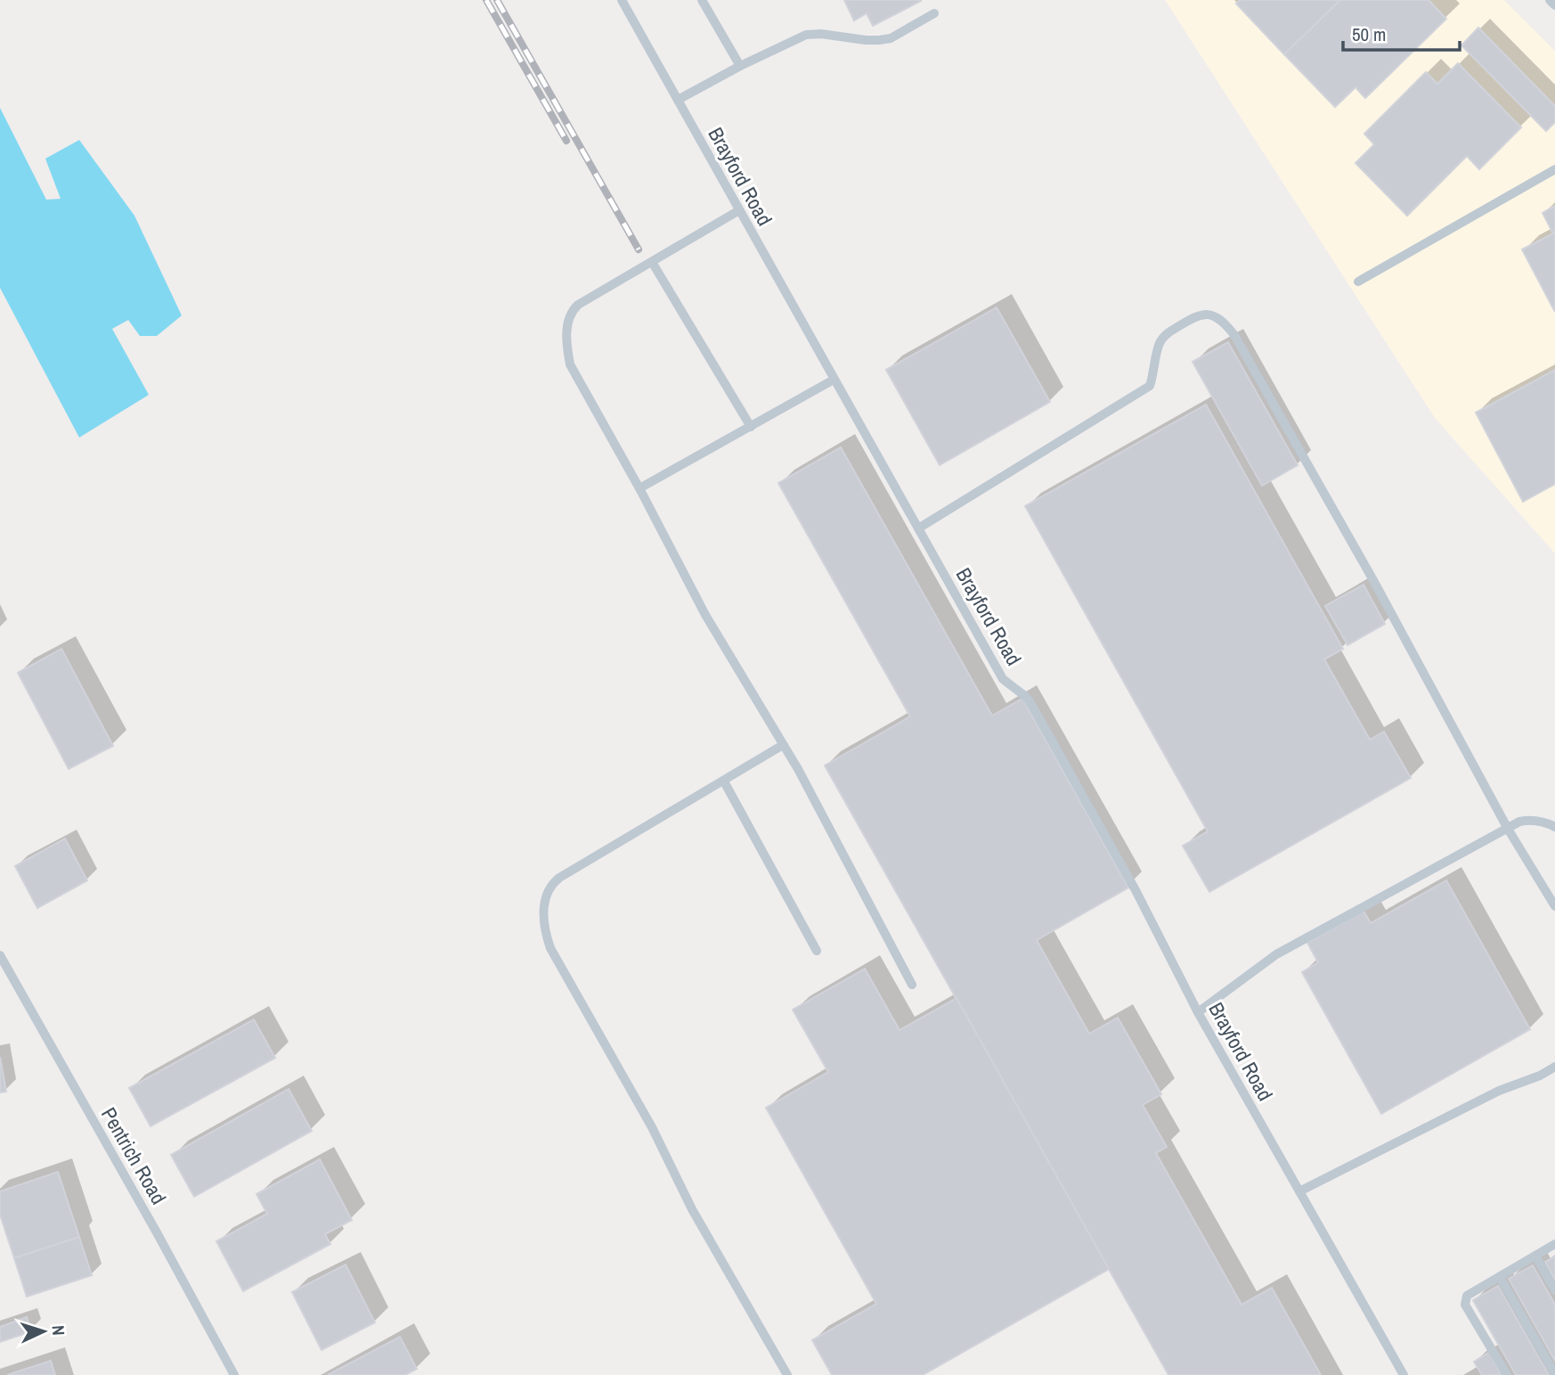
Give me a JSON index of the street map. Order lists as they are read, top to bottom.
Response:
{
  "streets": {
    "lane": ["Brayford Road", "Pentrich Road"]
  },
  "scale_bar": "50 m",
  "north": "right"
}
